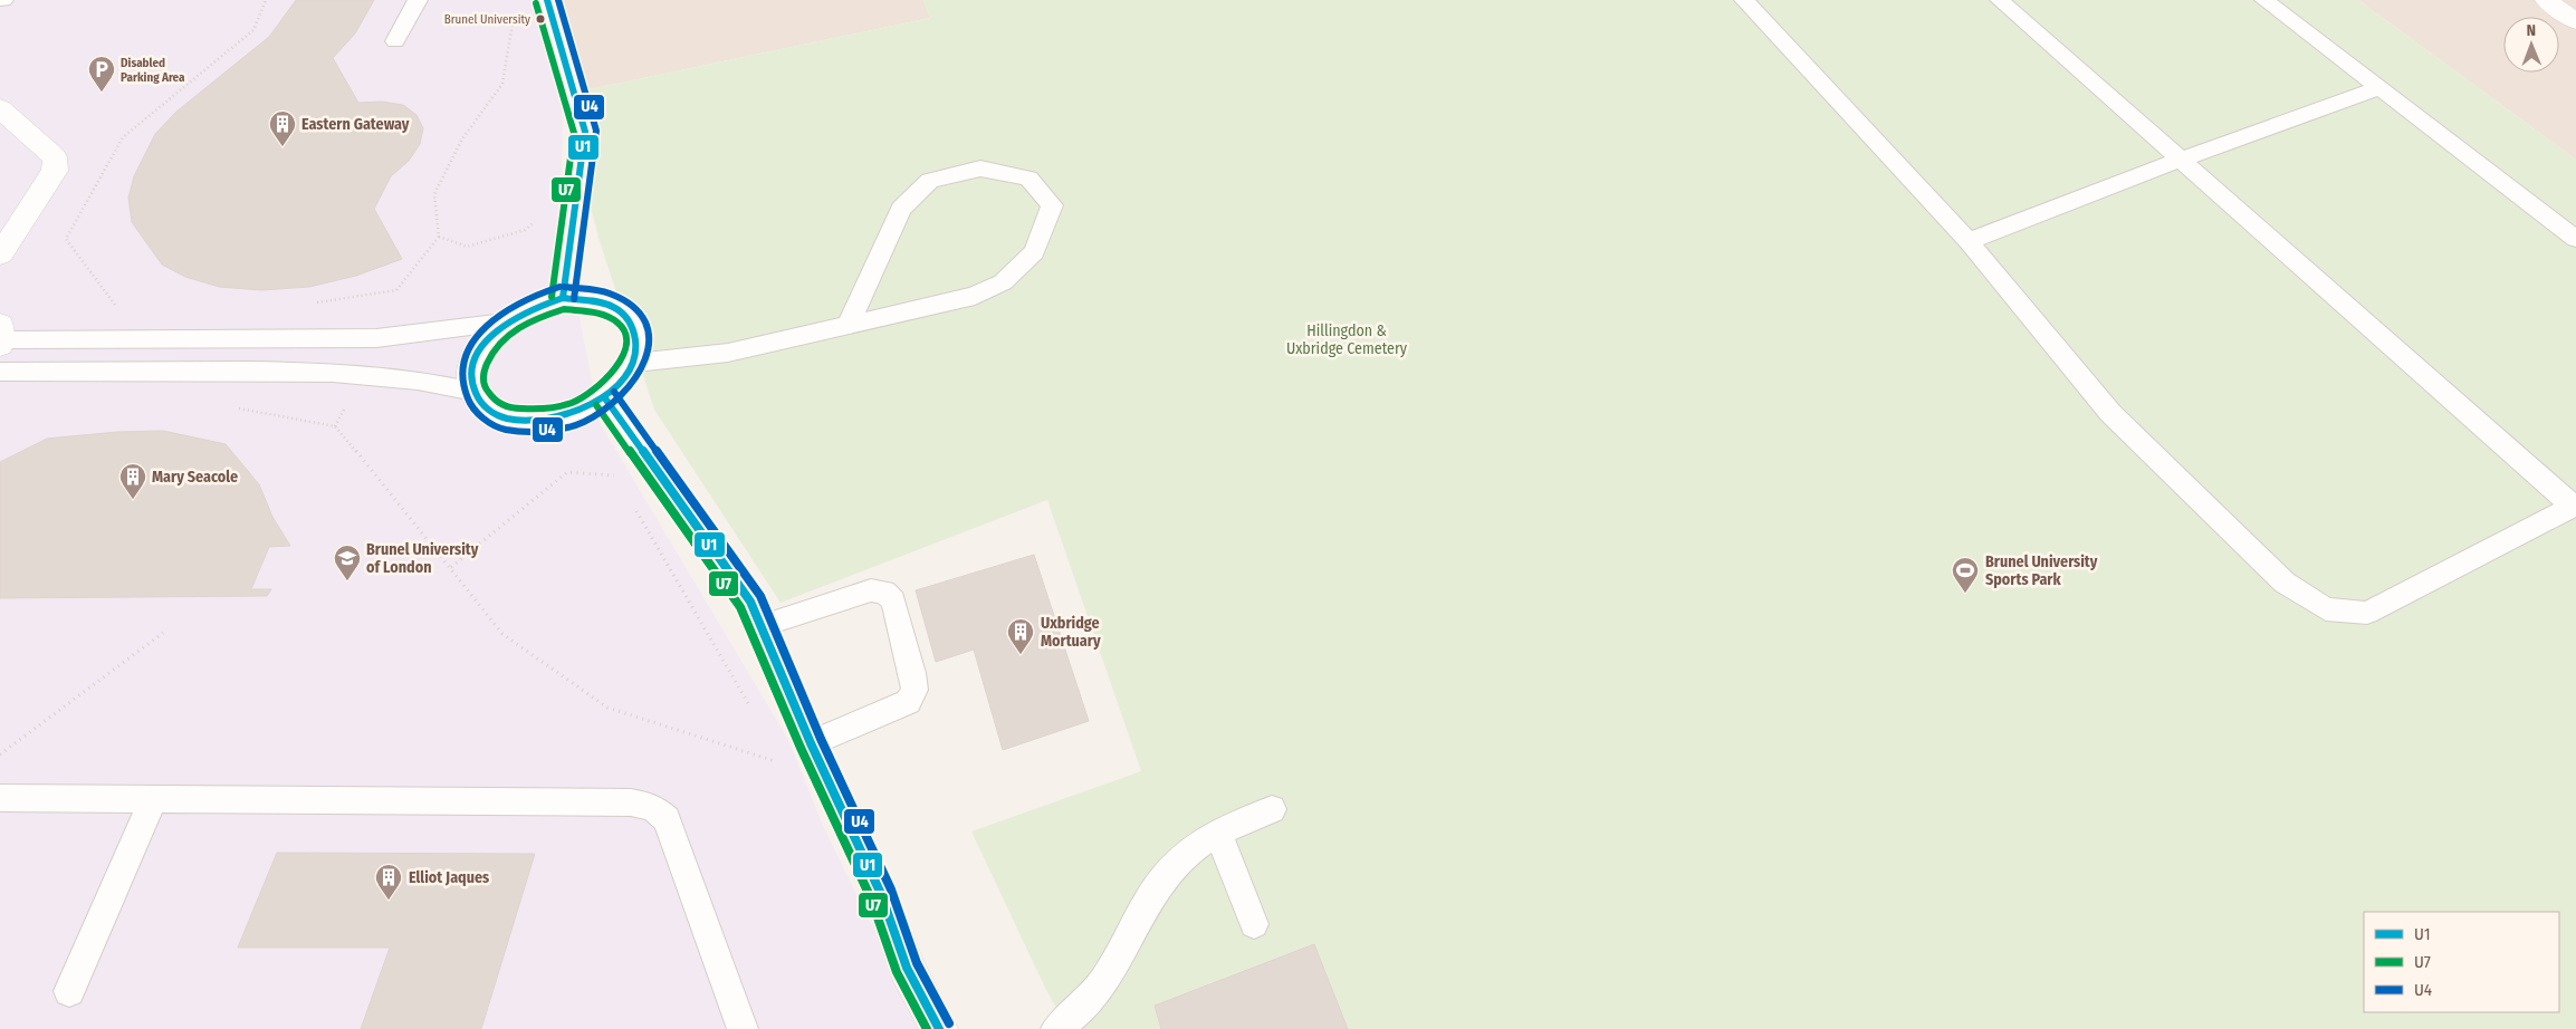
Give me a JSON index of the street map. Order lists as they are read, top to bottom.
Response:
{
  "parks": ["Hillingdon & Uxbridge Cemetery"],
  "places": {
    "other": ["Brunel University"],
    "parking": ["Disabled Parking Area"],
    "building": [
      "Eastern Gateway",
      "Mary Seacole",
      "Uxbridge Mortuary",
      "Elliot Jaques"
    ],
    "school or university": ["Brunel University of London"],
    "sports": ["Brunel University Sports Park"]
  },
  "lines": ["transit line U1", "transit line U4", "transit line U7"],
  "legend": ["U1", "U7", "U4"],
  "north": "top"
}
